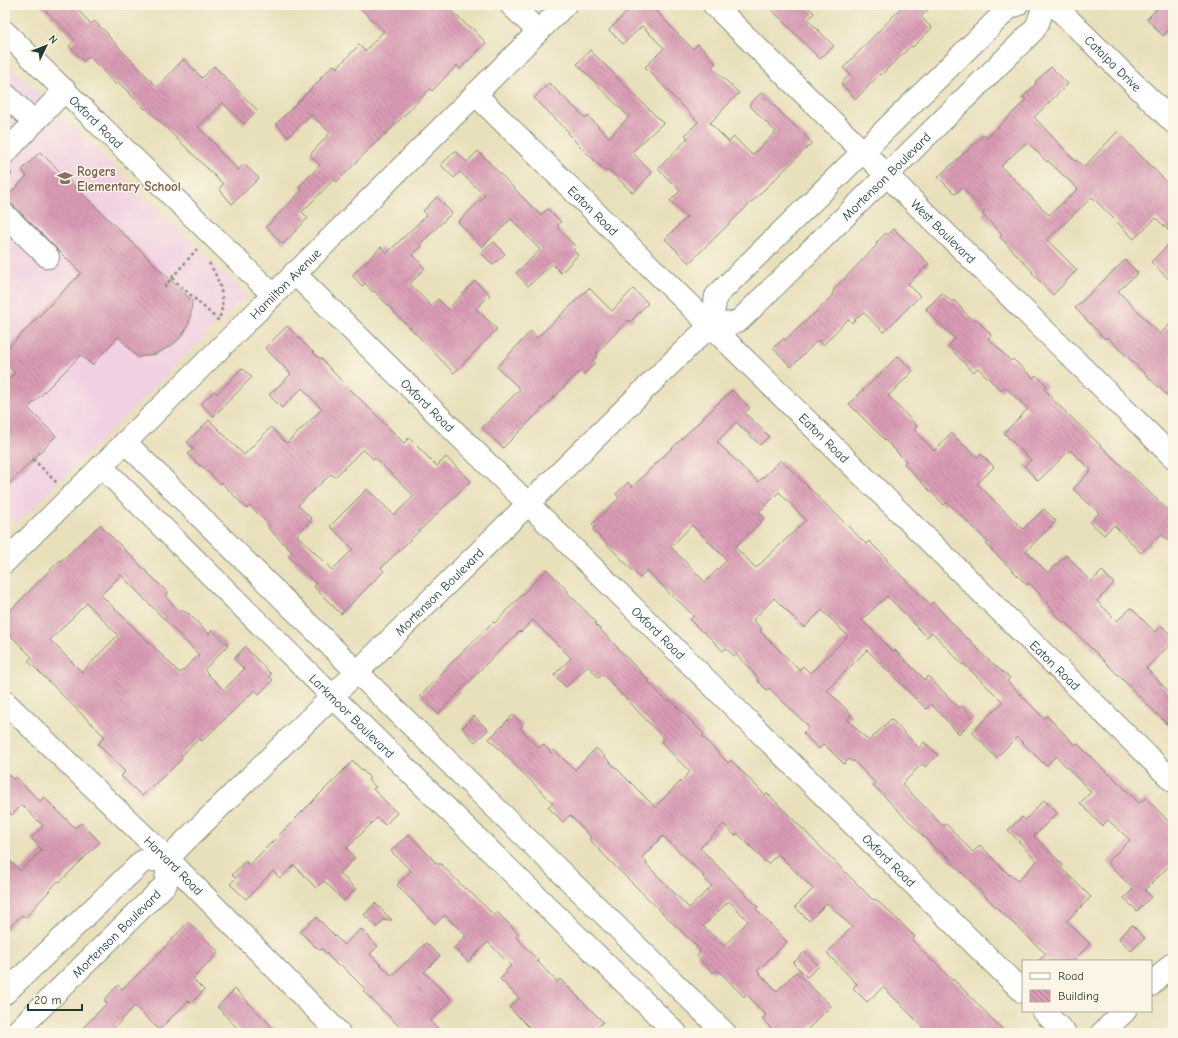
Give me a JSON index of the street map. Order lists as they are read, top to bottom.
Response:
{
  "streets": {
    "street": [
      "Catalpa Drive",
      "Oxford Road",
      "Mortenson Boulevard",
      "Eaton Road",
      "West Boulevard",
      "Hamilton Avenue",
      "Larkmoor Boulevard",
      "Harvard Road"
    ]
  },
  "crossings": [
    ["Oxford Road", "Mortenson Boulevard"],
    ["Oxford Road", "Hamilton Avenue"],
    ["Mortenson Boulevard", "Eaton Road"],
    ["Mortenson Boulevard", "West Boulevard"],
    ["Mortenson Boulevard", "Larkmoor Boulevard"],
    ["Mortenson Boulevard", "Harvard Road"],
    ["Eaton Road", "Hamilton Avenue"],
    ["Hamilton Avenue", "Larkmoor Boulevard"]
  ],
  "places": {
    "school or university": ["Rogers Elementary School"]
  },
  "legend": ["Road", "Building"],
  "scale_bar": "20 m",
  "north": "top right"
}
